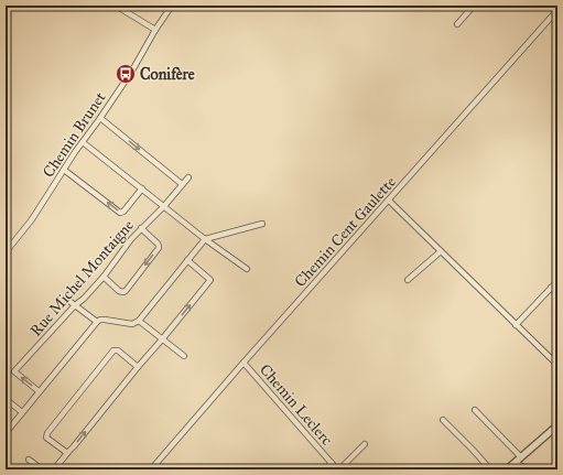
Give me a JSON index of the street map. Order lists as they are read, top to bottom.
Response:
{
  "streets": {
    "street": [
      "Chemin Brunet",
      "Chemin Cent Gaulette",
      "Rue Michel Montaigne",
      "Chemin Leclerc"
    ]
  },
  "crossings": [
    ["Chemin Cent Gaulette", "Chemin Leclerc"]
  ],
  "places": {
    "bus stop": ["Conifère"]
  }
}
